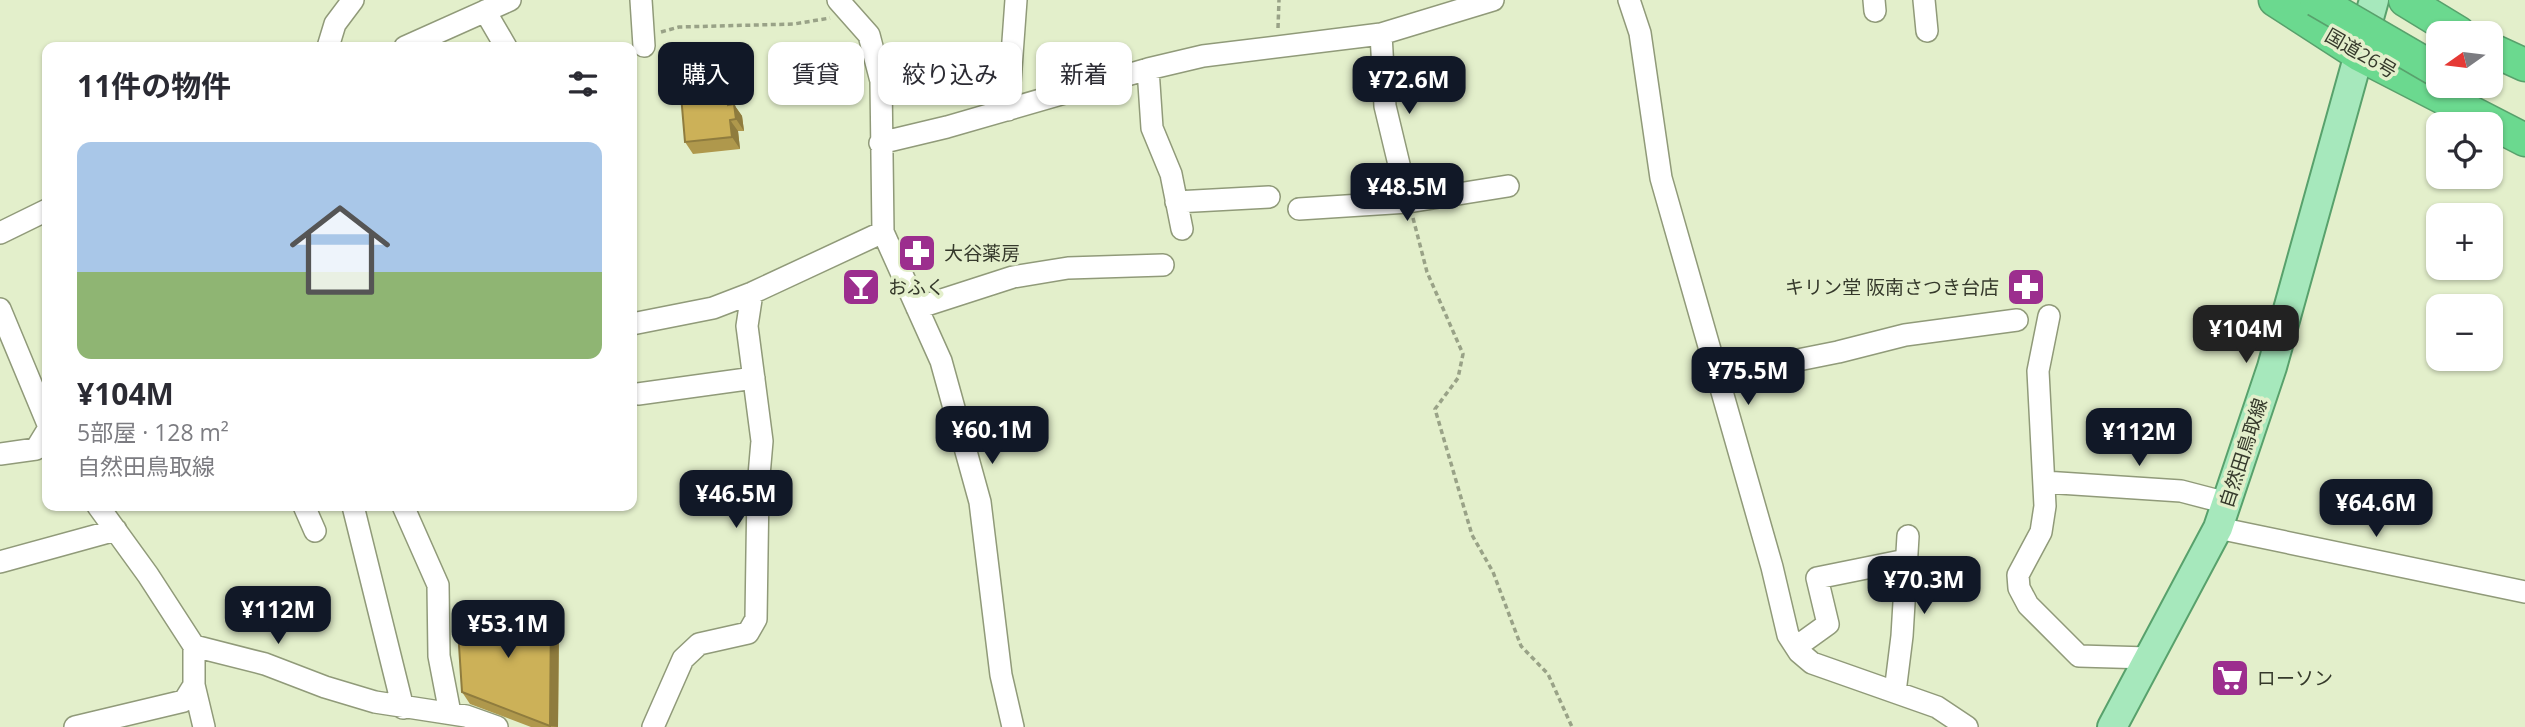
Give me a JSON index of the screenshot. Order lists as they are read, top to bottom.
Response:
{
  "streets": {
    "highway": ["国道26号"],
    "main road": ["自然田鳥取線"]
  },
  "crossings": [
    ["国道26号", "自然田鳥取線"]
  ],
  "places": {
    "pharmacy": ["大谷薬房", "キリン堂 阪南さつき台店"],
    "bar": ["おふく"],
    "supermarket": ["ローソン"]
  },
  "north": "left",
  "page": {
    "map_buttons": ["+", "−"],
    "chip": [
      "購入",
      "賃貸",
      "絞り込み",
      "新着"
    ],
    "heading": "11件の物件",
    "price": [
      "¥72.6M",
      "¥48.5M",
      "¥104M",
      "¥75.5M",
      "¥60.1M",
      "¥112M",
      "¥46.5M",
      "¥64.6M",
      "¥70.3M",
      "¥112M",
      "¥53.1M"
    ],
    "list": [
      {
        "name": "¥104M",
        "note": "5部屋 · 128 m² · 自然田鳥取線"
      }
    ]
  }
}
